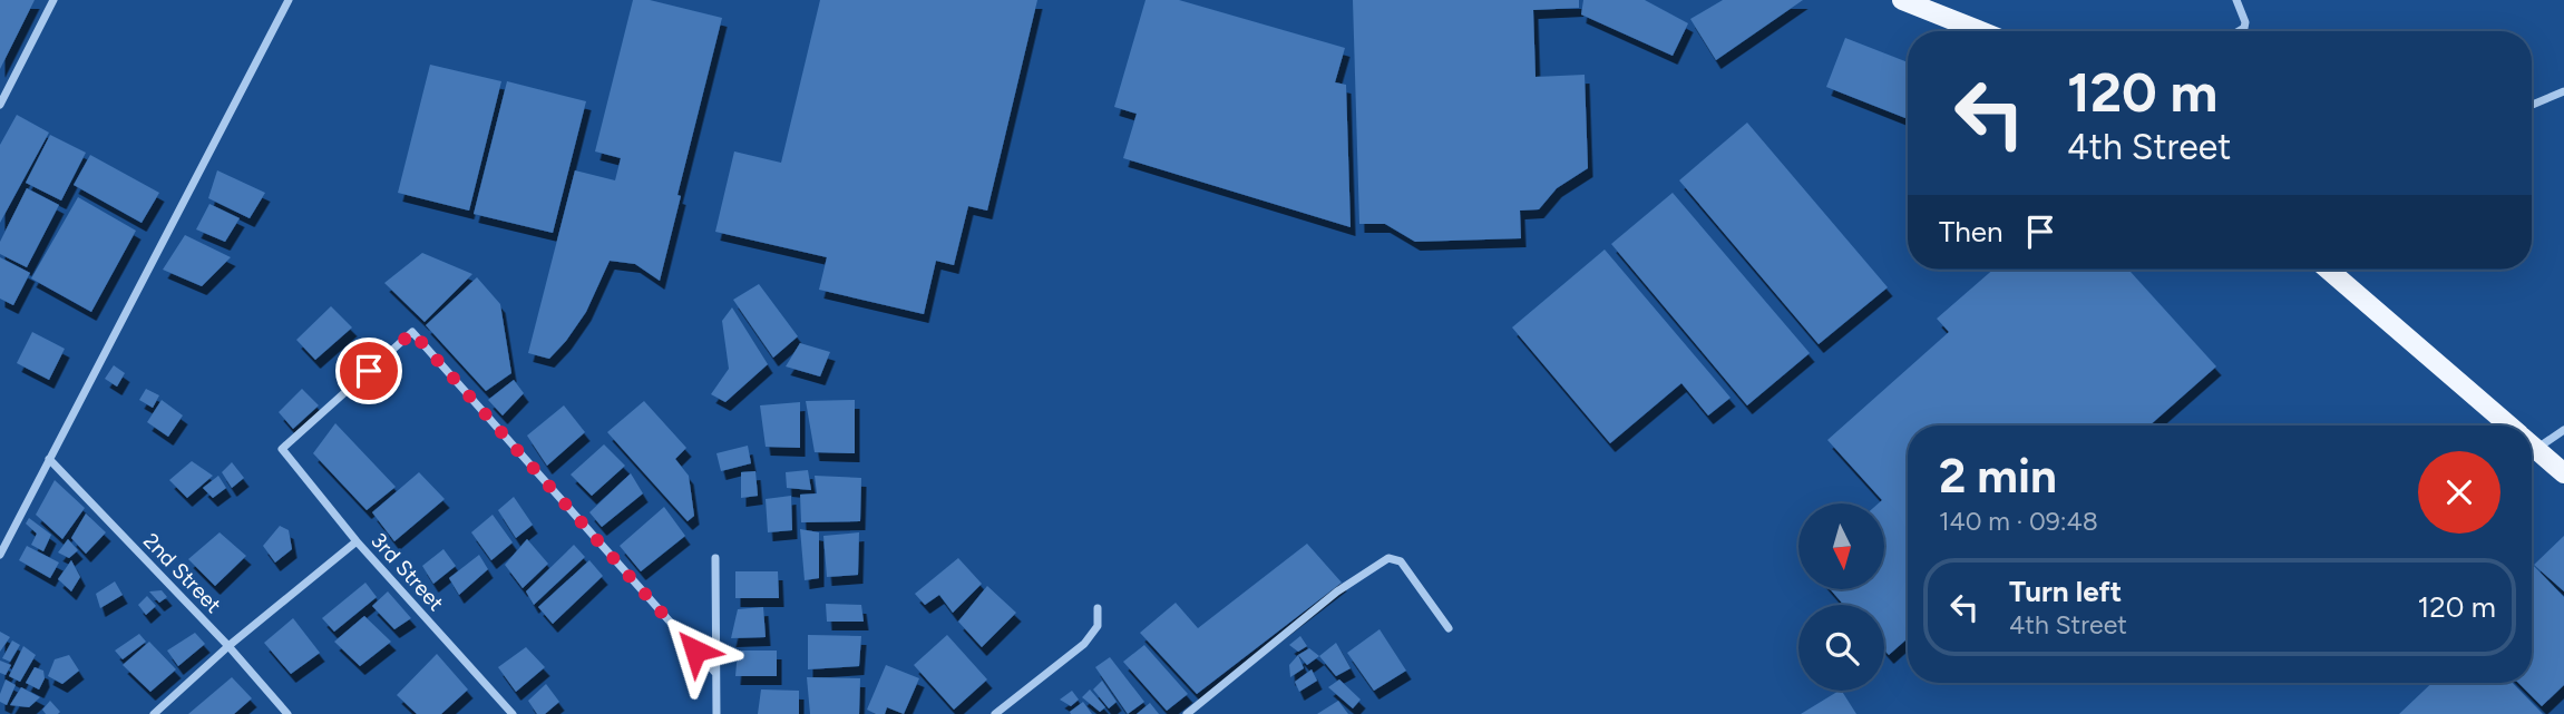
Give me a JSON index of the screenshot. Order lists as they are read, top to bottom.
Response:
{
  "streets": {
    "street": ["3rd Street", "2nd Street"]
  },
  "north": "bottom",
  "page": {
    "turn": ["120 m", "4th Street"],
    "then": "Then",
    "heading": ["2 min", "140 m · 09:48"],
    "list": [
      {
        "name": "Turn left",
        "note": "4th Street",
        "value": "120 m"
      }
    ]
  }
}
